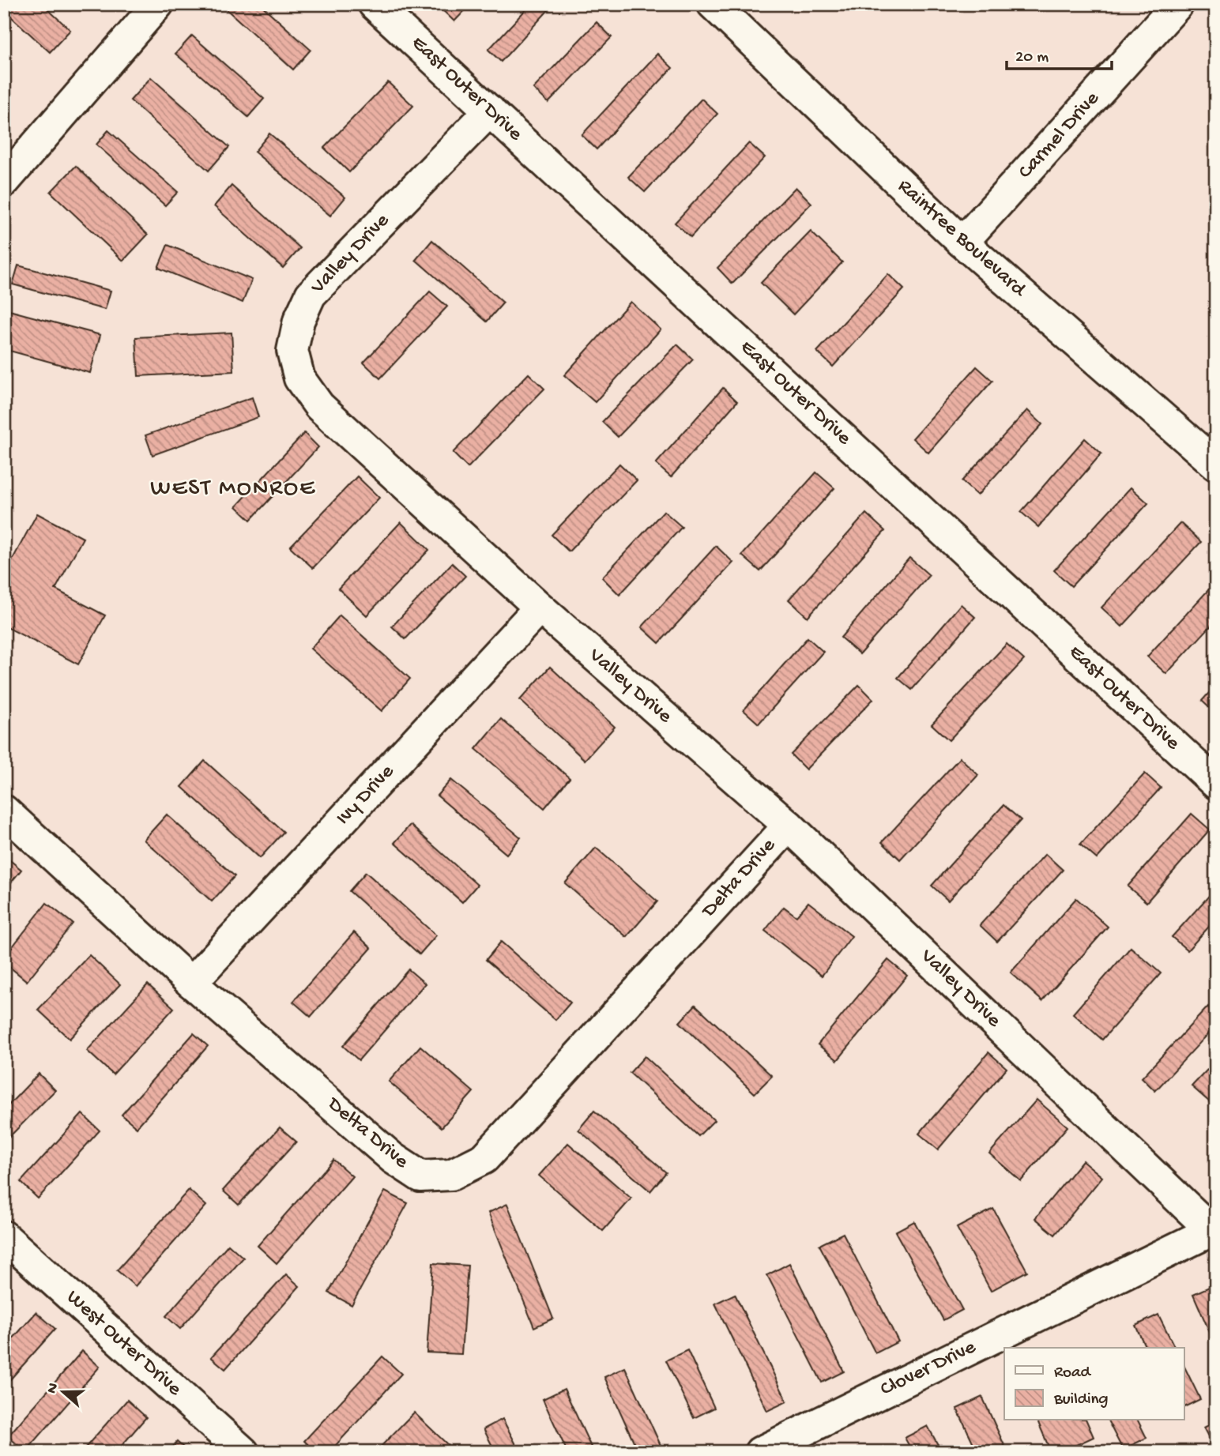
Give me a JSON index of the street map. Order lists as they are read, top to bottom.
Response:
{
  "streets": {
    "street": [
      "East Outer Drive",
      "Carmel Drive",
      "Raintree Boulevard",
      "Valley Drive",
      "Ivy Drive",
      "Delta Drive",
      "West Outer Drive",
      "Clover Drive"
    ]
  },
  "crossings": [
    ["East Outer Drive", "Valley Drive"],
    ["Carmel Drive", "Raintree Boulevard"],
    ["Valley Drive", "Ivy Drive"],
    ["Valley Drive", "Delta Drive"],
    ["Valley Drive", "Clover Drive"],
    ["Ivy Drive", "Delta Drive"]
  ],
  "districts": ["WEST MONROE"],
  "legend": ["Road", "Building"],
  "scale_bar": "20 m",
  "north": "left"
}
